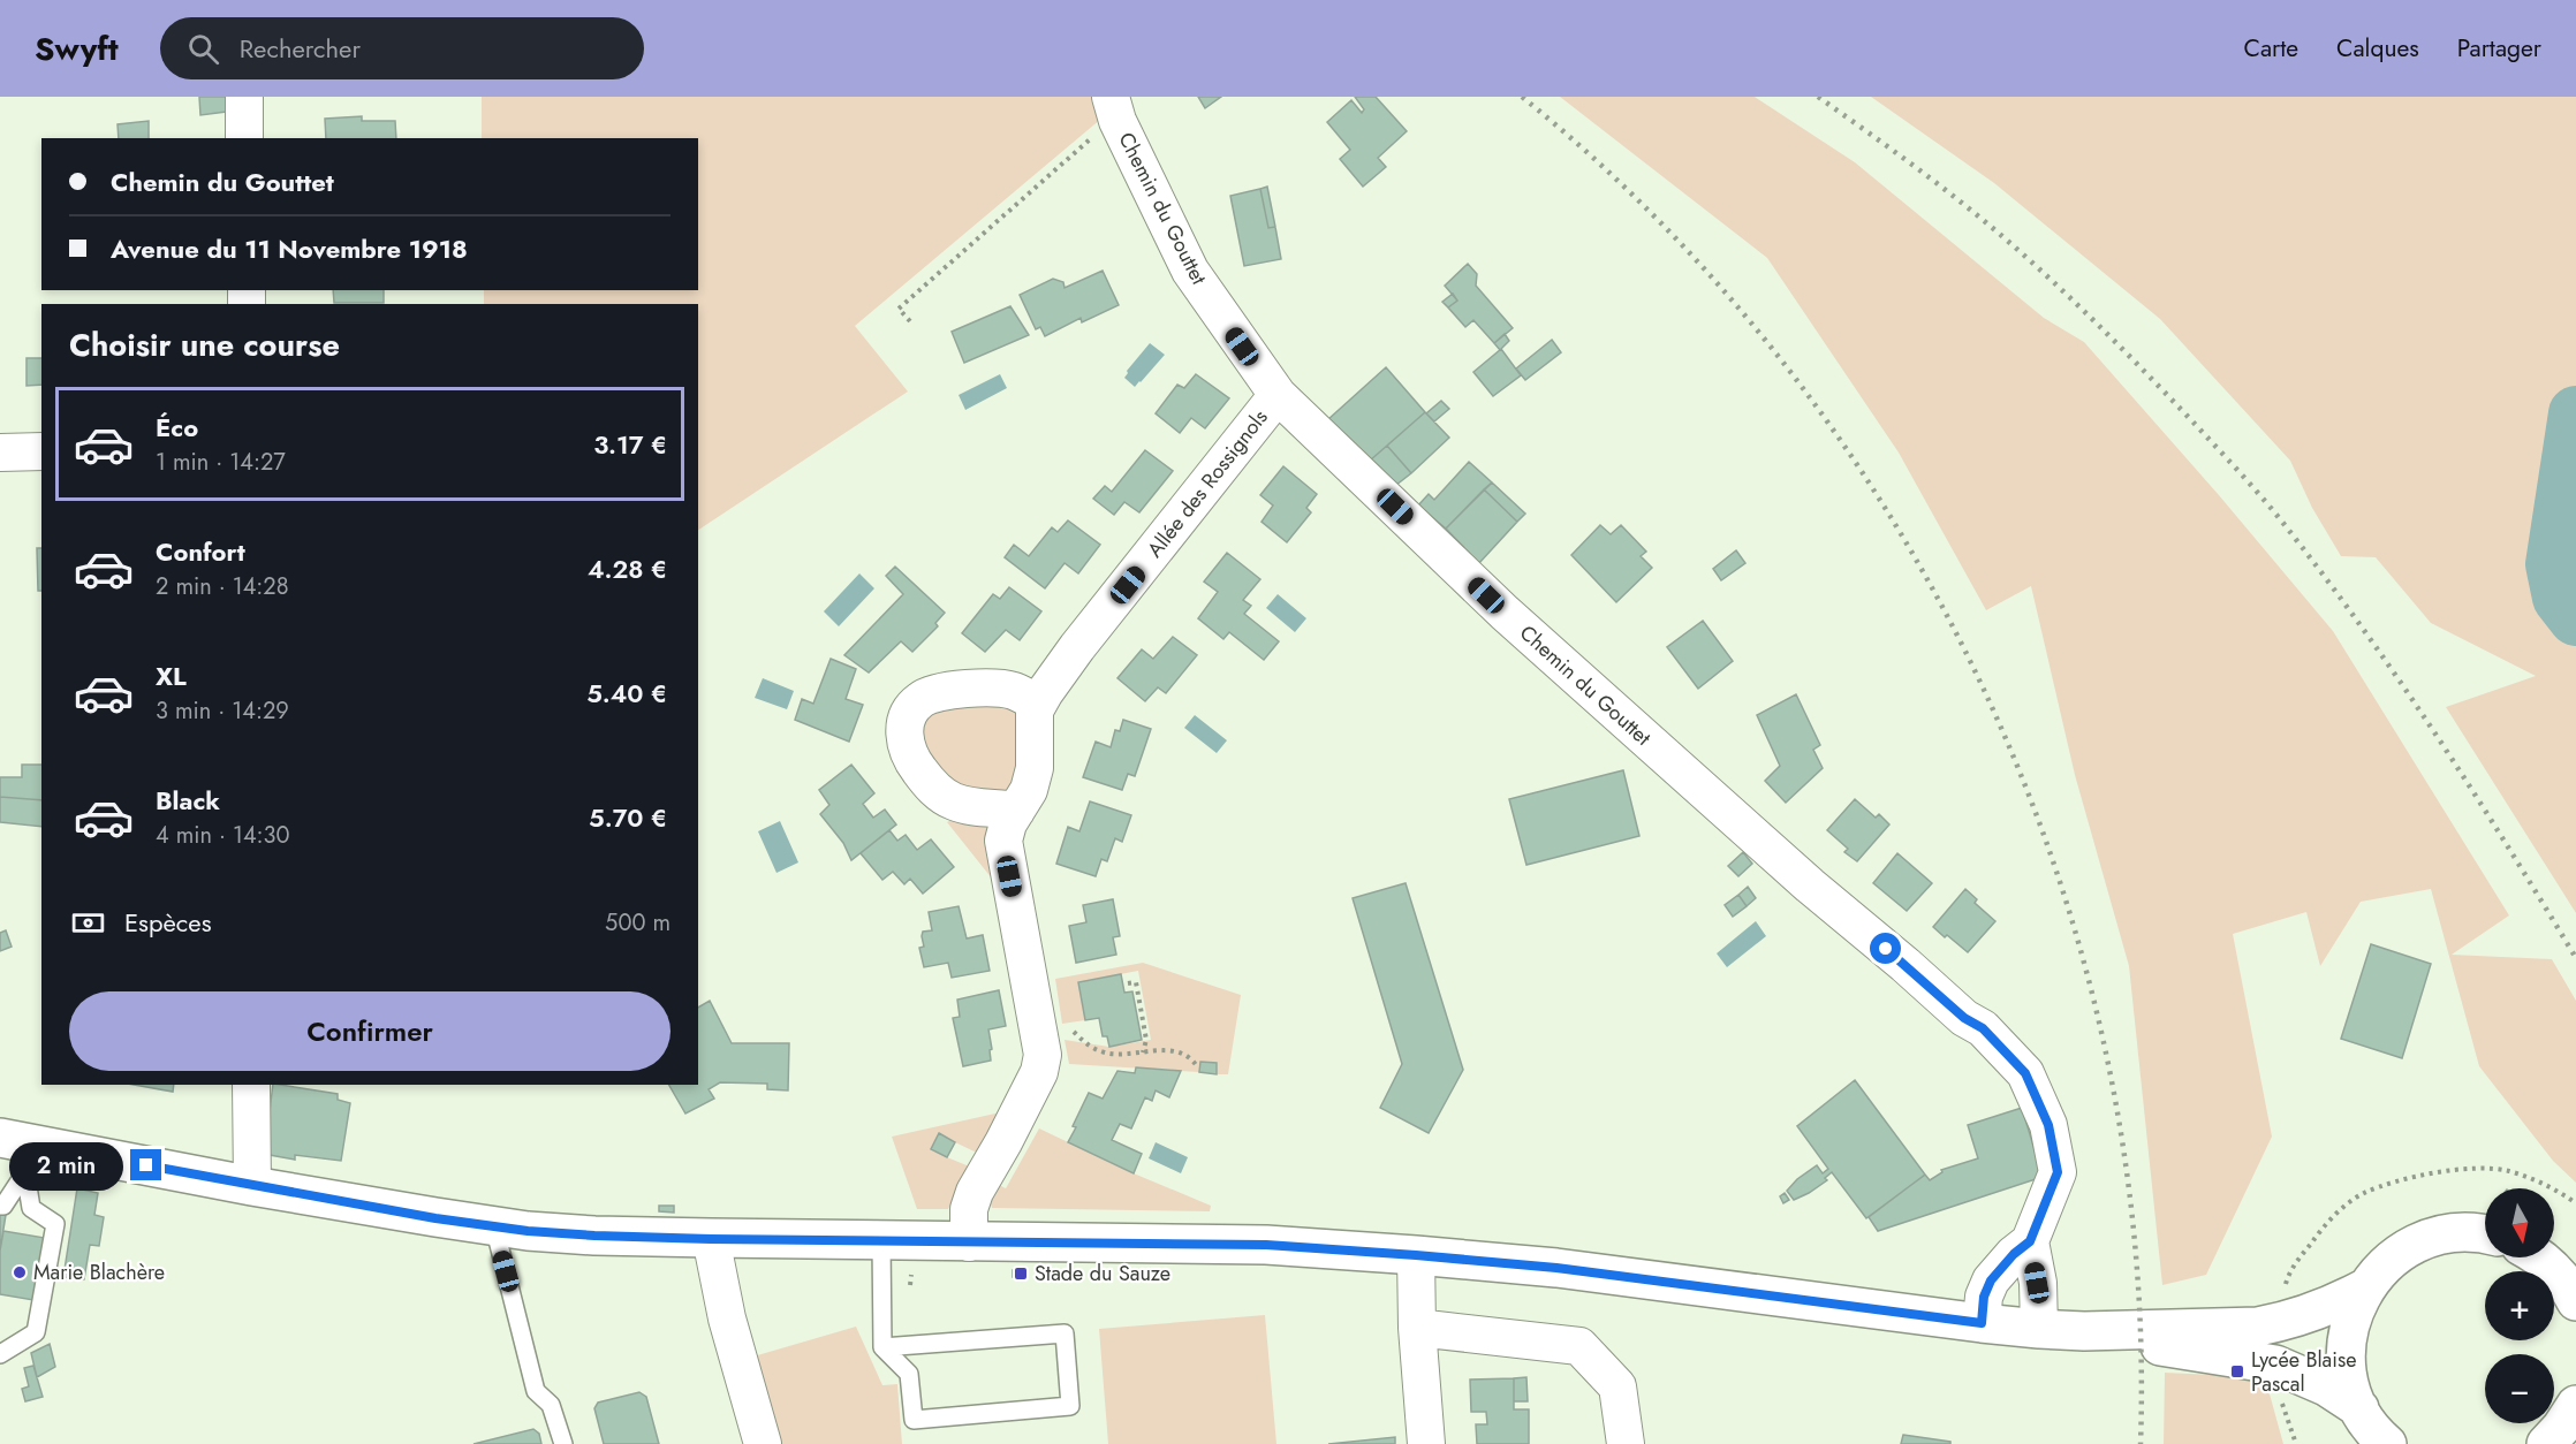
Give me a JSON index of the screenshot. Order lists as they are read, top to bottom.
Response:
{
  "streets": {
    "street": ["Chemin du Gouttet", "Allée des Rossignols"]
  },
  "crossings": [
    ["Chemin du Gouttet", "Allée des Rossignols"]
  ],
  "places": {
    "other": ["Marie Blachère"],
    "transit": ["Stade du Sauze", "Lycée Blaise Pascal"]
  },
  "north": "bottom",
  "page": {
    "header": "Swyft",
    "search": "Rechercher",
    "nav": ["Carte", "Calques", "Partager"],
    "banner": ["Chemin du Gouttet", "Avenue du 11 Novembre 1918"],
    "heading": "Choisir une course",
    "list": [
      {
        "name": "Éco",
        "note": "1 min · 14:27",
        "value": "3.17 €"
      },
      {
        "name": "Confort",
        "note": "2 min · 14:28",
        "value": "4.28 €"
      },
      {
        "name": "XL",
        "note": "3 min · 14:29",
        "value": "5.40 €"
      },
      {
        "name": "Black",
        "note": "4 min · 14:30",
        "value": "5.70 €"
      }
    ],
    "pay": ["Espèces", "500 m"],
    "buttons": "Confirmer",
    "bubble": "2 min",
    "map_buttons": ["+", "−"]
  }
}
